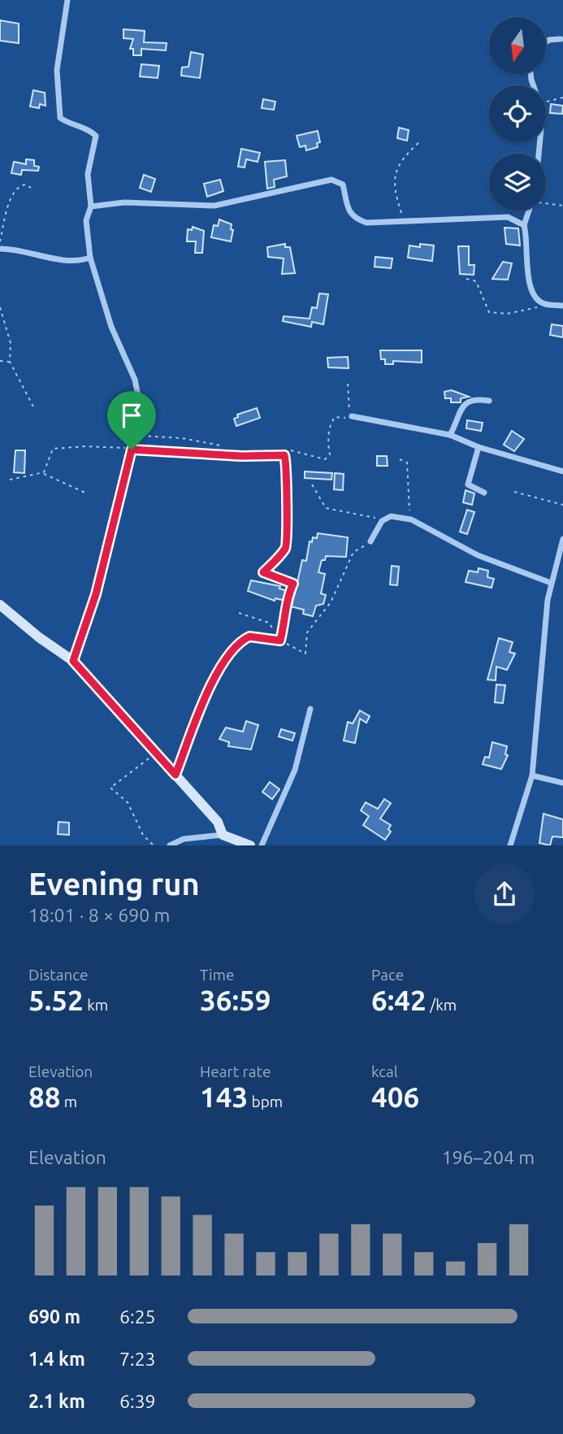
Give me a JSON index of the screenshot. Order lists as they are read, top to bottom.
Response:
{
  "north": "bottom",
  "page": {
    "heading": ["Evening run", "18:01 · 8 × 690 m"],
    "stats": [
      ["Distance", "5.52 km"],
      ["Time", "36:59"],
      ["Pace", "6:42 /km"],
      ["Elevation", "88 m"],
      ["Heart rate", "143 bpm"],
      ["kcal", "406"]
    ],
    "chart": ["Elevation", "196–204 m"],
    "list": [
      {
        "name": "690 m",
        "note": "6:25"
      },
      {
        "name": "1.4 km",
        "note": "7:23"
      },
      {
        "name": "2.1 km",
        "note": "6:39"
      }
    ]
  }
}
